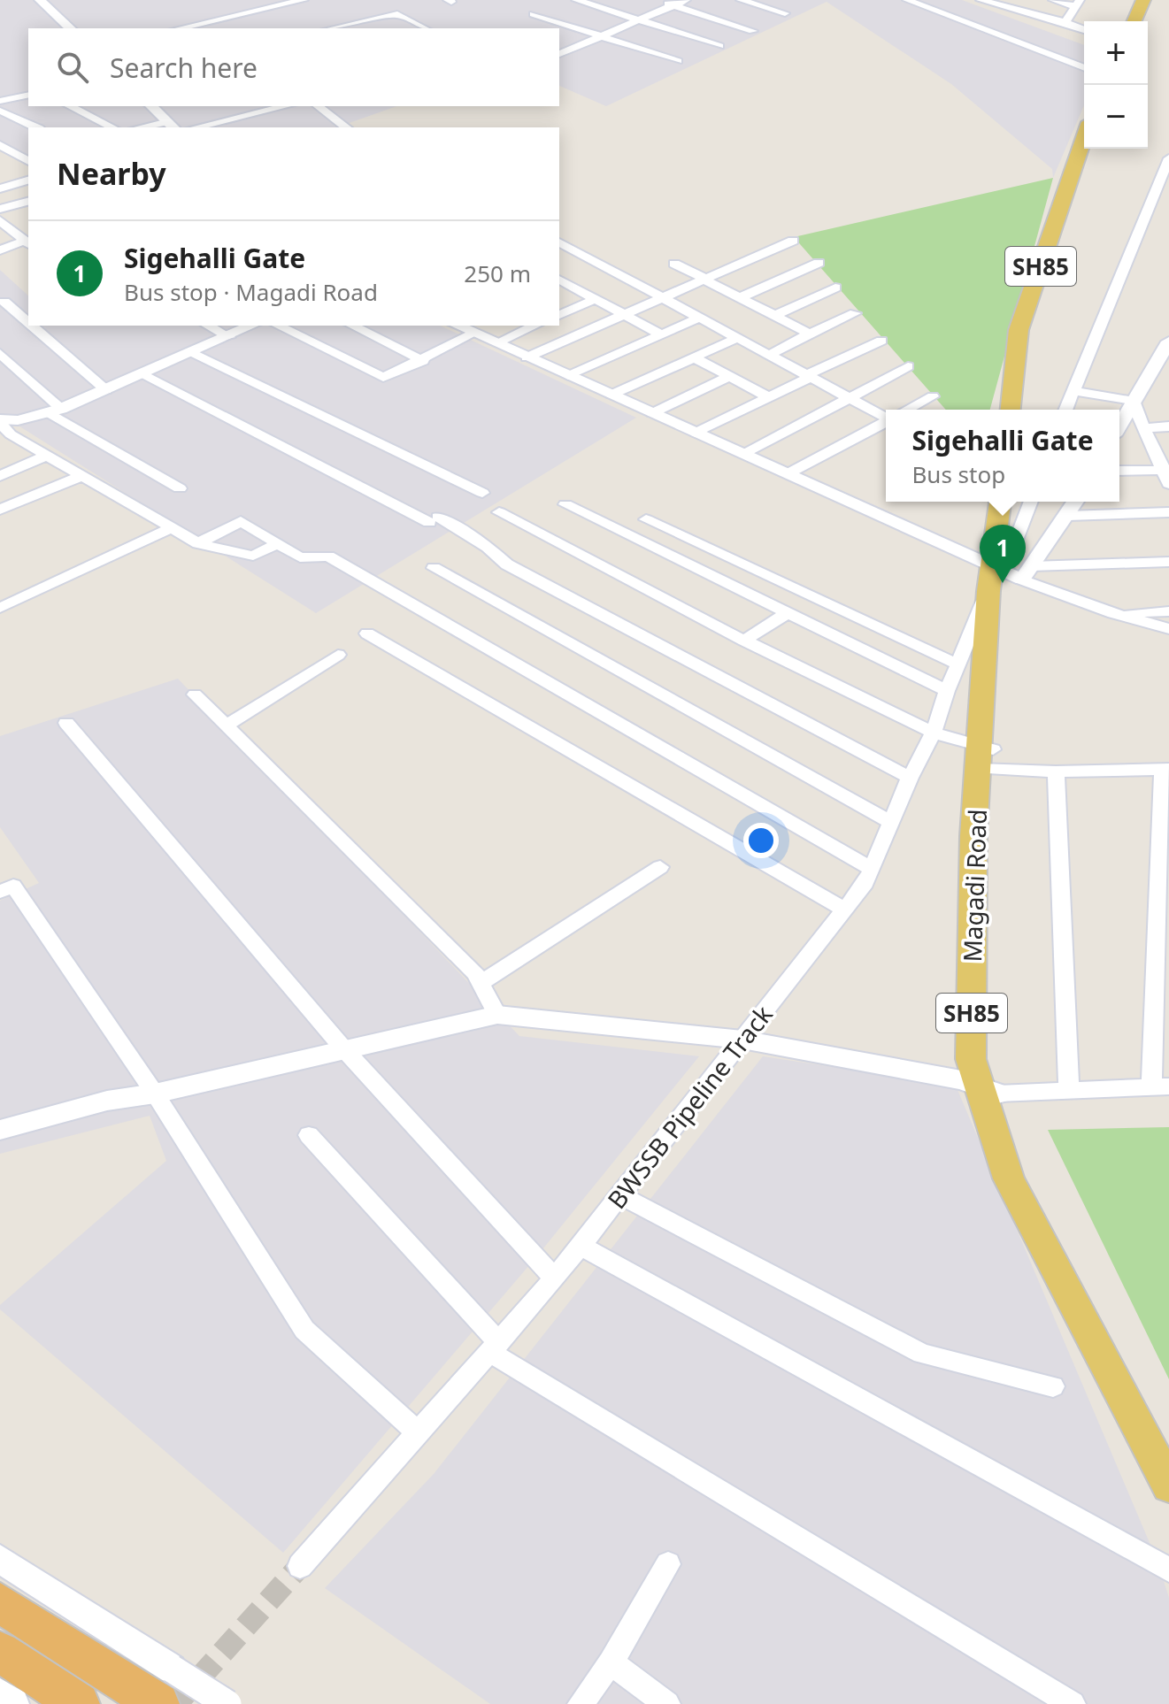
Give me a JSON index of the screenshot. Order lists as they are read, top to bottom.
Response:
{
  "streets": {
    "main road": ["SH85", "Magadi Road"],
    "street": ["BWSSB Pipeline Track"]
  },
  "crossings": [
    ["Magadi Road", "BWSSB Pipeline Track"]
  ],
  "page": {
    "map_buttons": ["+", "−"],
    "search": "Search here",
    "heading": "Nearby",
    "list": [
      {
        "mark": "1",
        "name": "Sigehalli Gate",
        "note": "Bus stop · Magadi Road",
        "value": "250 m"
      }
    ],
    "popup": ["Sigehalli Gate", "Bus stop"],
    "pins": "1"
  }
}
